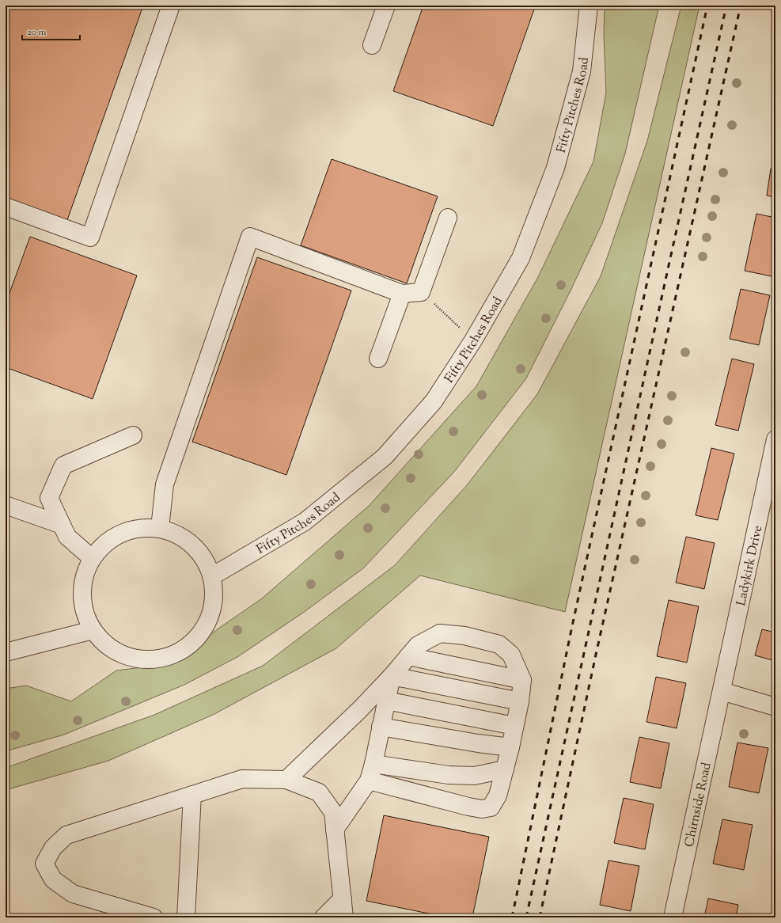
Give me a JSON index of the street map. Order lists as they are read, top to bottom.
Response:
{
  "streets": {
    "street": ["Fifty Pitches Road", "Ladykirk Drive", "Chirnside Road"]
  },
  "crossings": [
    ["Ladykirk Drive", "Chirnside Road"]
  ],
  "scale_bar": "20 m"
}
